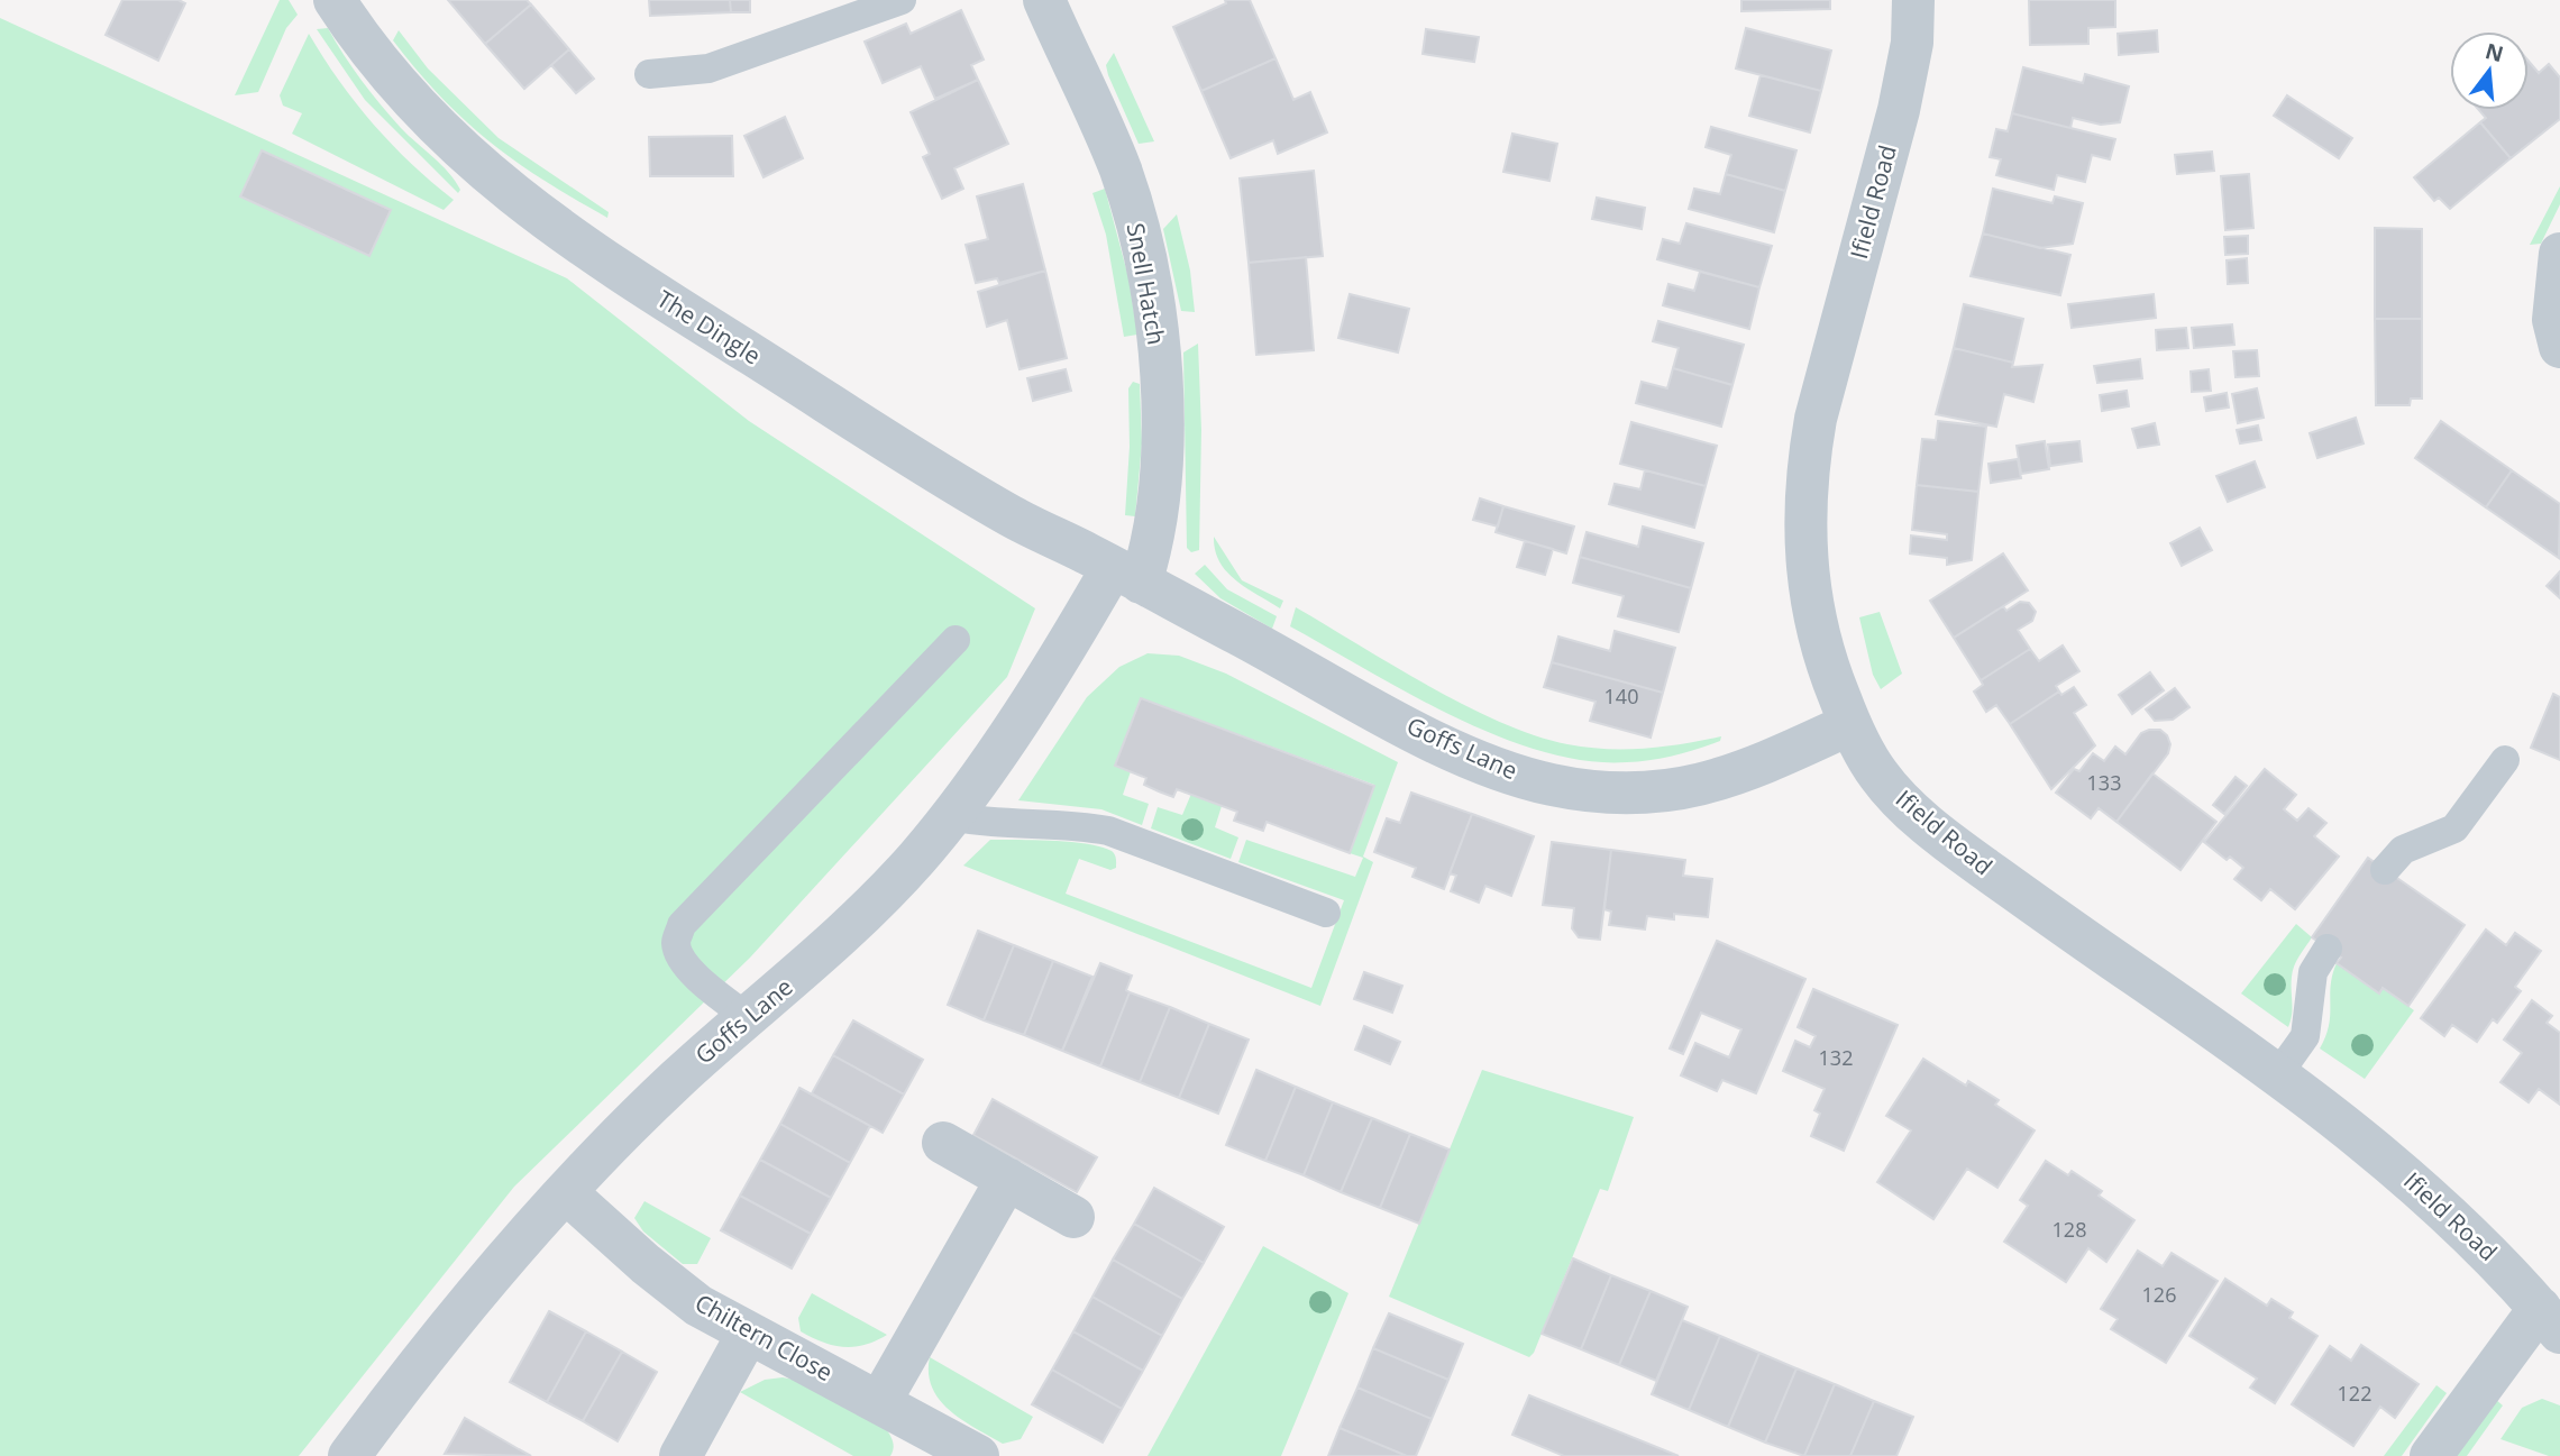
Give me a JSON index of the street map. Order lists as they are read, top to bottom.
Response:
{
  "streets": {
    "street": [
      "Ifield Road",
      "Snell Hatch",
      "The Dingle",
      "Goffs Lane",
      "Chiltern Close"
    ]
  },
  "crossings": [
    ["Ifield Road", "Goffs Lane"],
    ["Snell Hatch", "The Dingle"],
    ["Snell Hatch", "Goffs Lane"],
    ["The Dingle", "Goffs Lane"],
    ["Goffs Lane", "Chiltern Close"]
  ],
  "house_numbers": [
    "140",
    "133",
    "132",
    "128",
    "126",
    "122"
  ],
  "north": "top"
}
